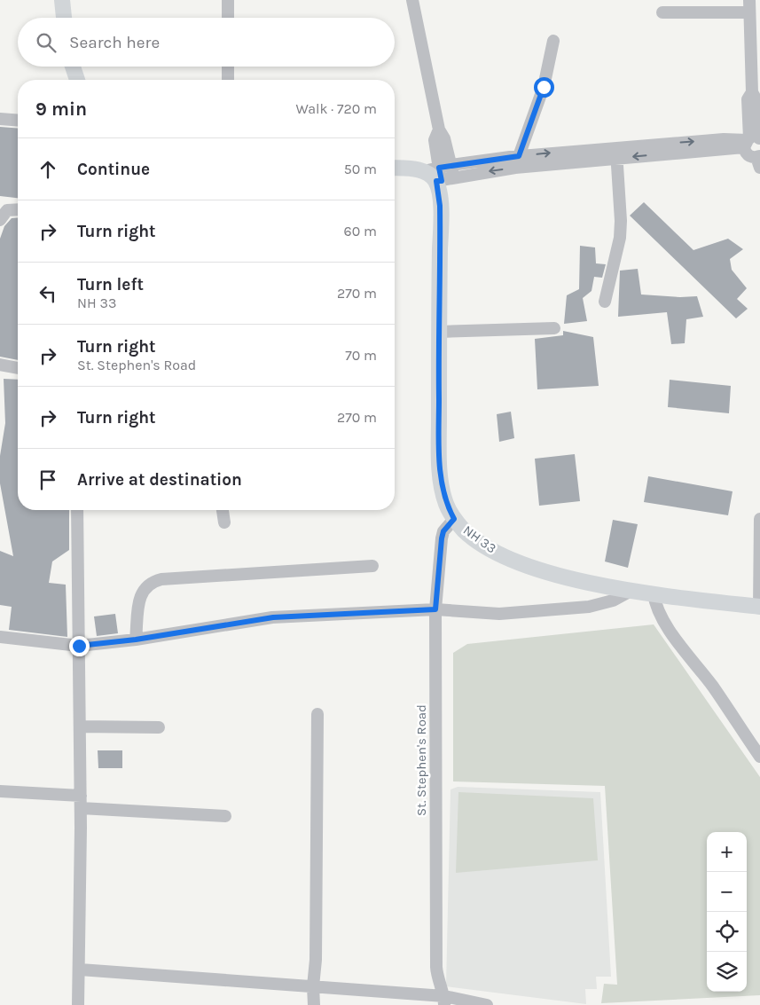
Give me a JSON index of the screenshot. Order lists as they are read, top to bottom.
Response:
{
  "streets": {
    "main road": ["NH 33"],
    "street": ["St. Stephen's Road"]
  },
  "crossings": [
    ["NH 33", "St. Stephen's Road"]
  ],
  "page": {
    "search": "Search here",
    "heading": ["9 min", "Walk · 720 m"],
    "list": [
      ["Continue", "50 m"],
      ["Turn right", "60 m"],
      ["Turn left", "NH 33", "270 m"],
      ["Turn right", "St. Stephen's Road", "70 m"],
      ["Turn right", "270 m"],
      "Arrive at destination"
    ],
    "map_buttons": ["+", "−"]
  }
}
